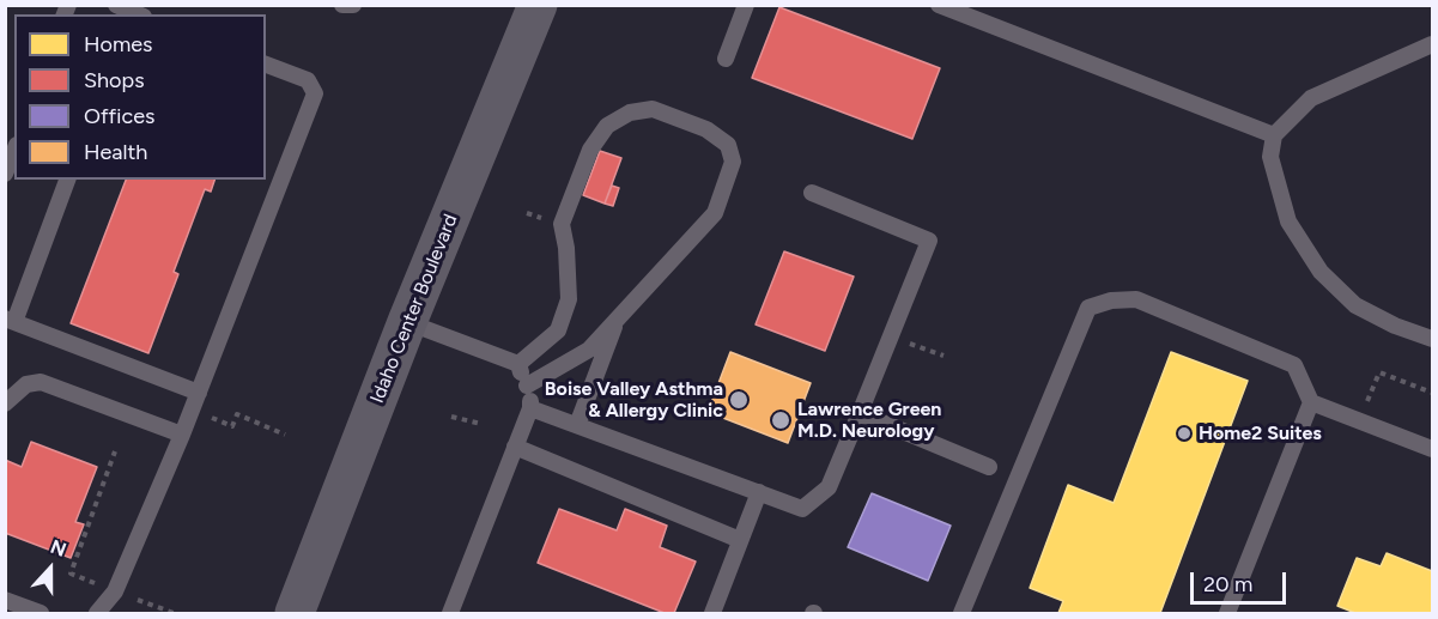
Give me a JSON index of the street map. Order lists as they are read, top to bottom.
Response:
{
  "streets": {
    "main road": ["Idaho Center Boulevard"]
  },
  "places": ["Boise Valley Asthma & Allergy Clinic", "Lawrence Green M.D. Neurology", "Home2 Suites"],
  "legend": [
    "Homes",
    "Shops",
    "Offices",
    "Health"
  ],
  "scale_bar": "20 m",
  "north": "top"
}
